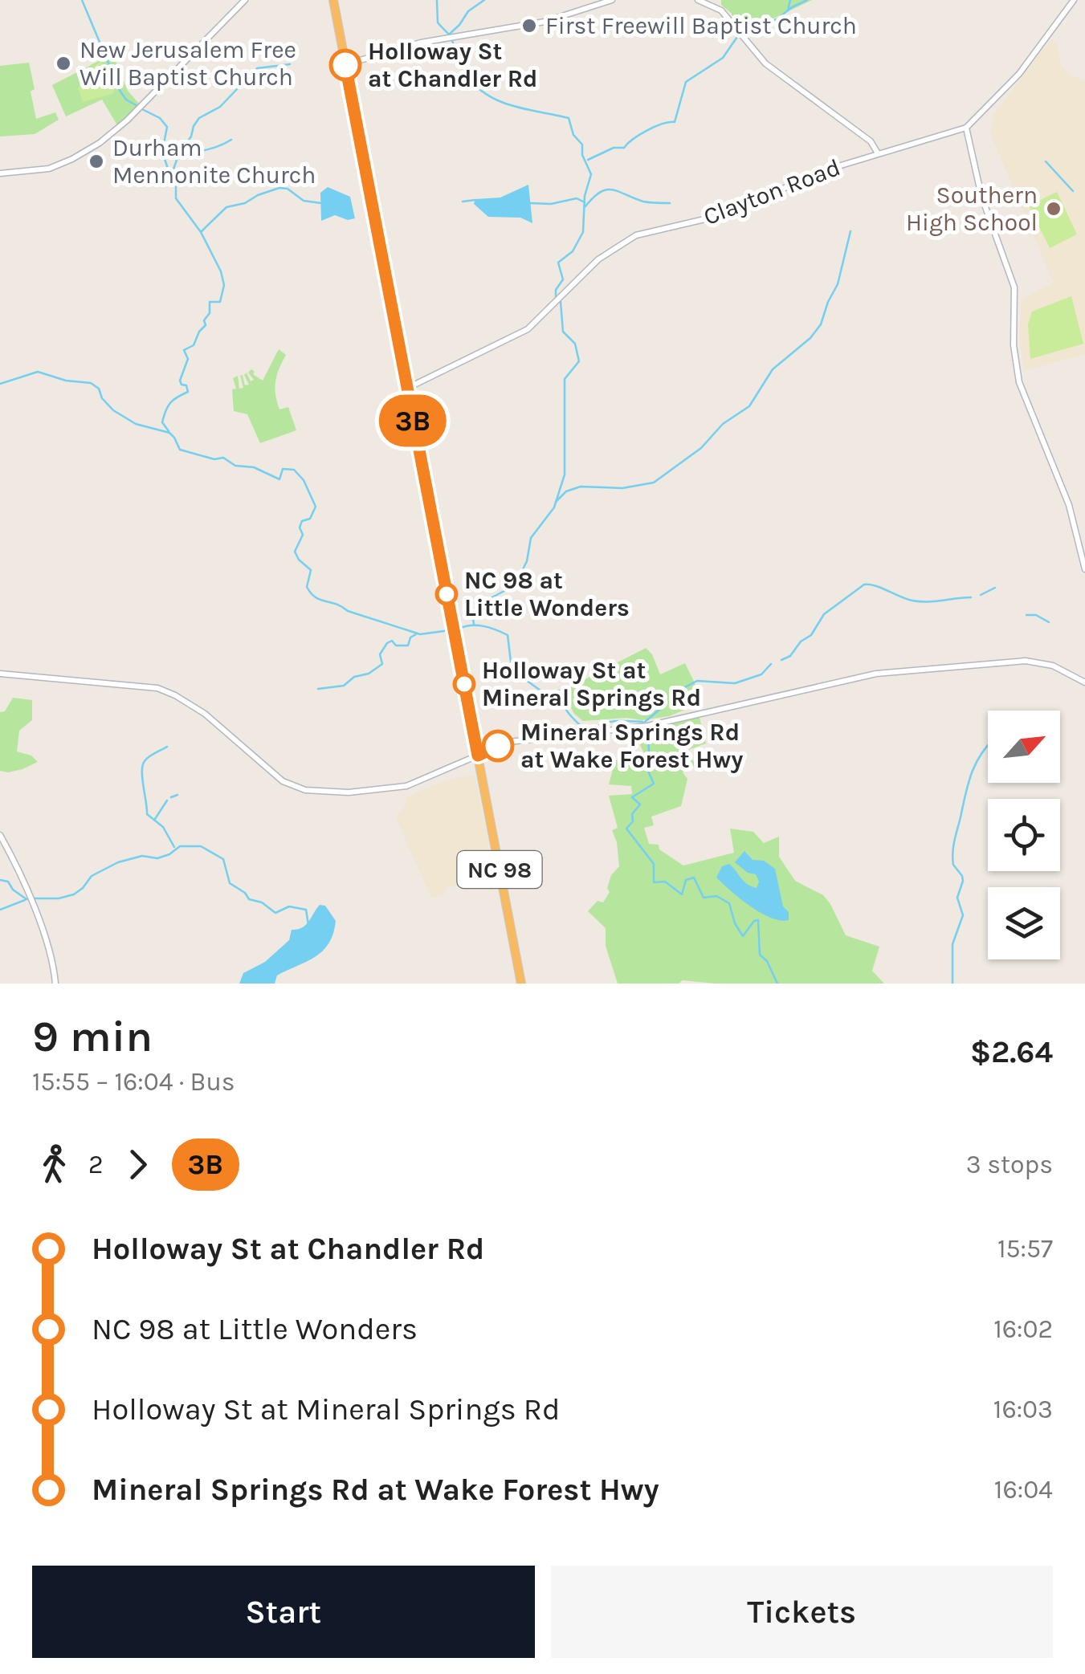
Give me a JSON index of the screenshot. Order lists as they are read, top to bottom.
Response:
{
  "streets": {
    "highway": ["NC 98"],
    "street": ["Clayton Road"]
  },
  "crossings": [
    ["Clayton Road", "NC 98"]
  ],
  "places": [
    "First Freewill Baptist Church",
    "New Jerusalem Free Will Baptist Church",
    "Holloway St at Chandler Rd",
    "Durham Mennonite Church",
    "Southern High School",
    "NC 98 at Little Wonders",
    "Holloway St at Mineral Springs Rd",
    "Mineral Springs Rd at Wake Forest Hwy"
  ],
  "lines": ["bus line 3B"],
  "north": "top right",
  "page": {
    "on_map": "3B",
    "heading": ["9 min", "15:55 – 16:04 · Bus", "$2.64"],
    "legs": ["2", "3B", "3 stops"],
    "list": [
      {
        "name": "Holloway St at Chandler Rd",
        "value": "15:57"
      },
      {
        "name": "NC 98 at Little Wonders",
        "value": "16:02"
      },
      {
        "name": "Holloway St at Mineral Springs Rd",
        "value": "16:03"
      },
      {
        "name": "Mineral Springs Rd at Wake Forest Hwy",
        "value": "16:04"
      }
    ],
    "buttons": ["Start", "Tickets"]
  }
}
